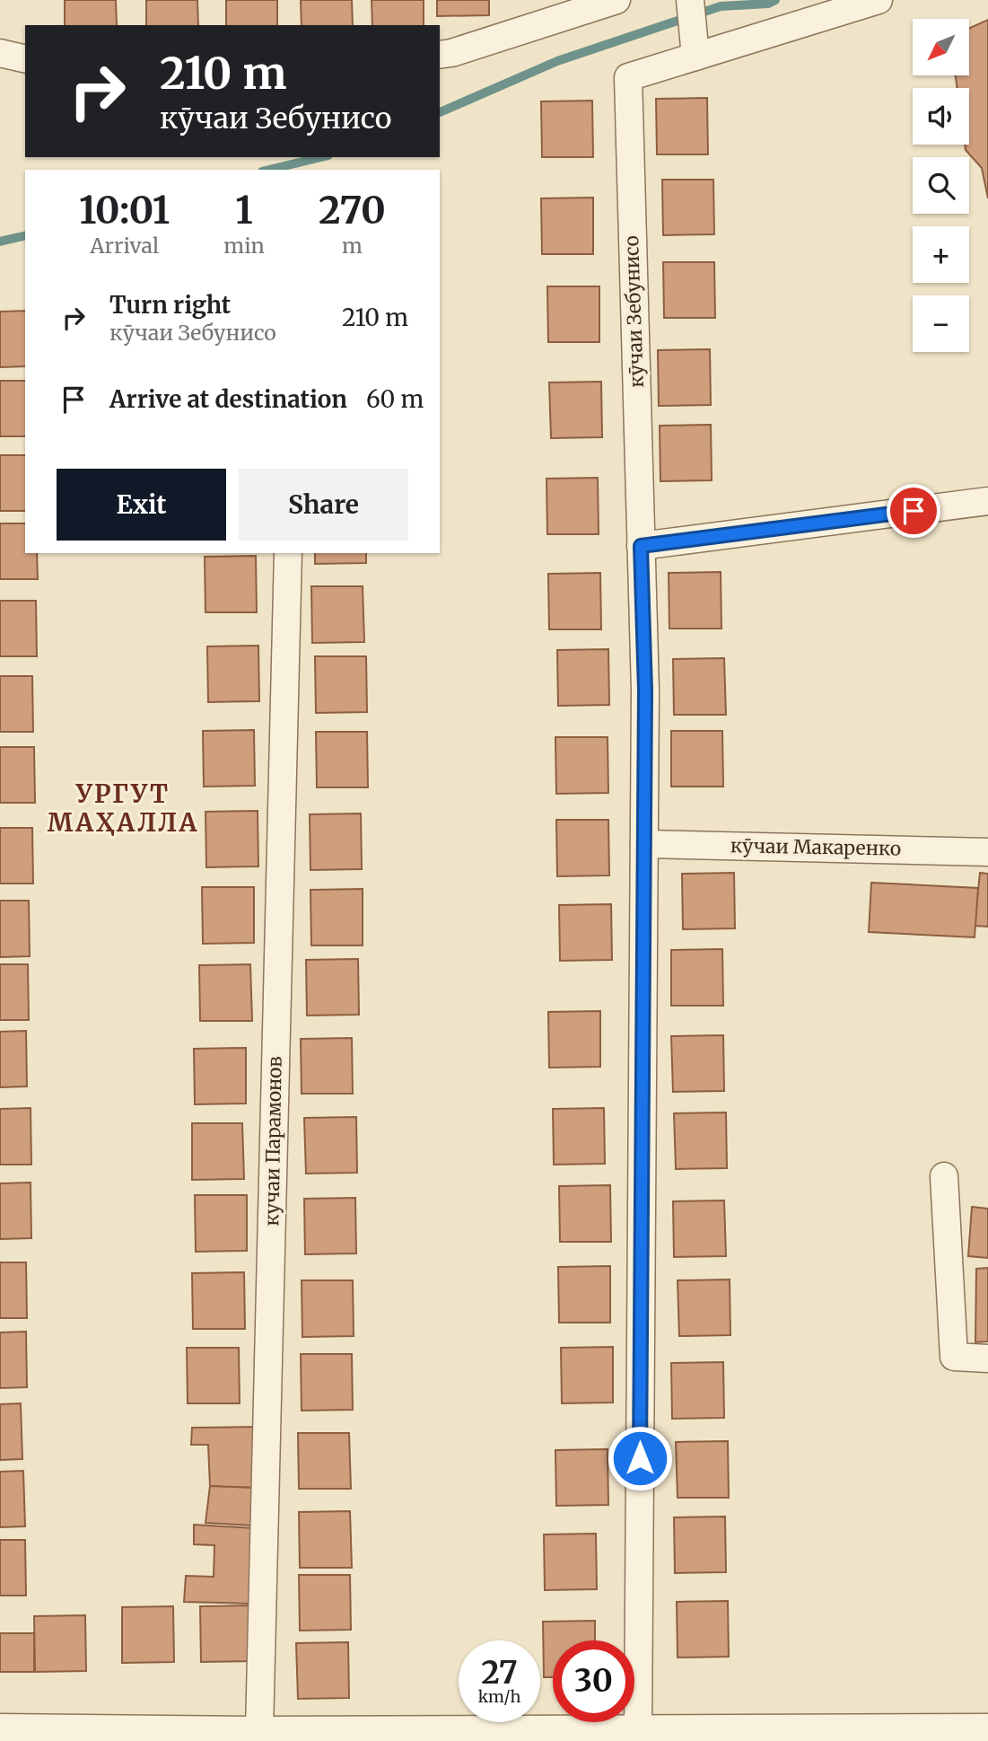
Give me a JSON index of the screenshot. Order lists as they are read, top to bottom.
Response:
{
  "streets": {
    "street": ["кӯчаи Зебунисо", "кӯчаи Макаренко", "кучаи Парамонов"]
  },
  "crossings": [
    ["кӯчаи Зебунисо", "кӯчаи Макаренко"]
  ],
  "districts": ["УРГУТ МАҲАЛЛА"],
  "north": "bottom left",
  "page": {
    "map_buttons": ["+", "−"],
    "turn": ["210 m", "кӯчаи Зебунисо"],
    "eta": [
      "10:01",
      "Arrival",
      "1",
      "min",
      "270",
      "m"
    ],
    "list": [
      {
        "name": "Turn right",
        "note": "кӯчаи Зебунисо",
        "value": "210 m"
      },
      {
        "name": "Arrive at destination",
        "value": "60 m"
      }
    ],
    "buttons": ["Exit", "Share"],
    "speed": "27 km/h",
    "limit": "30"
  }
}
